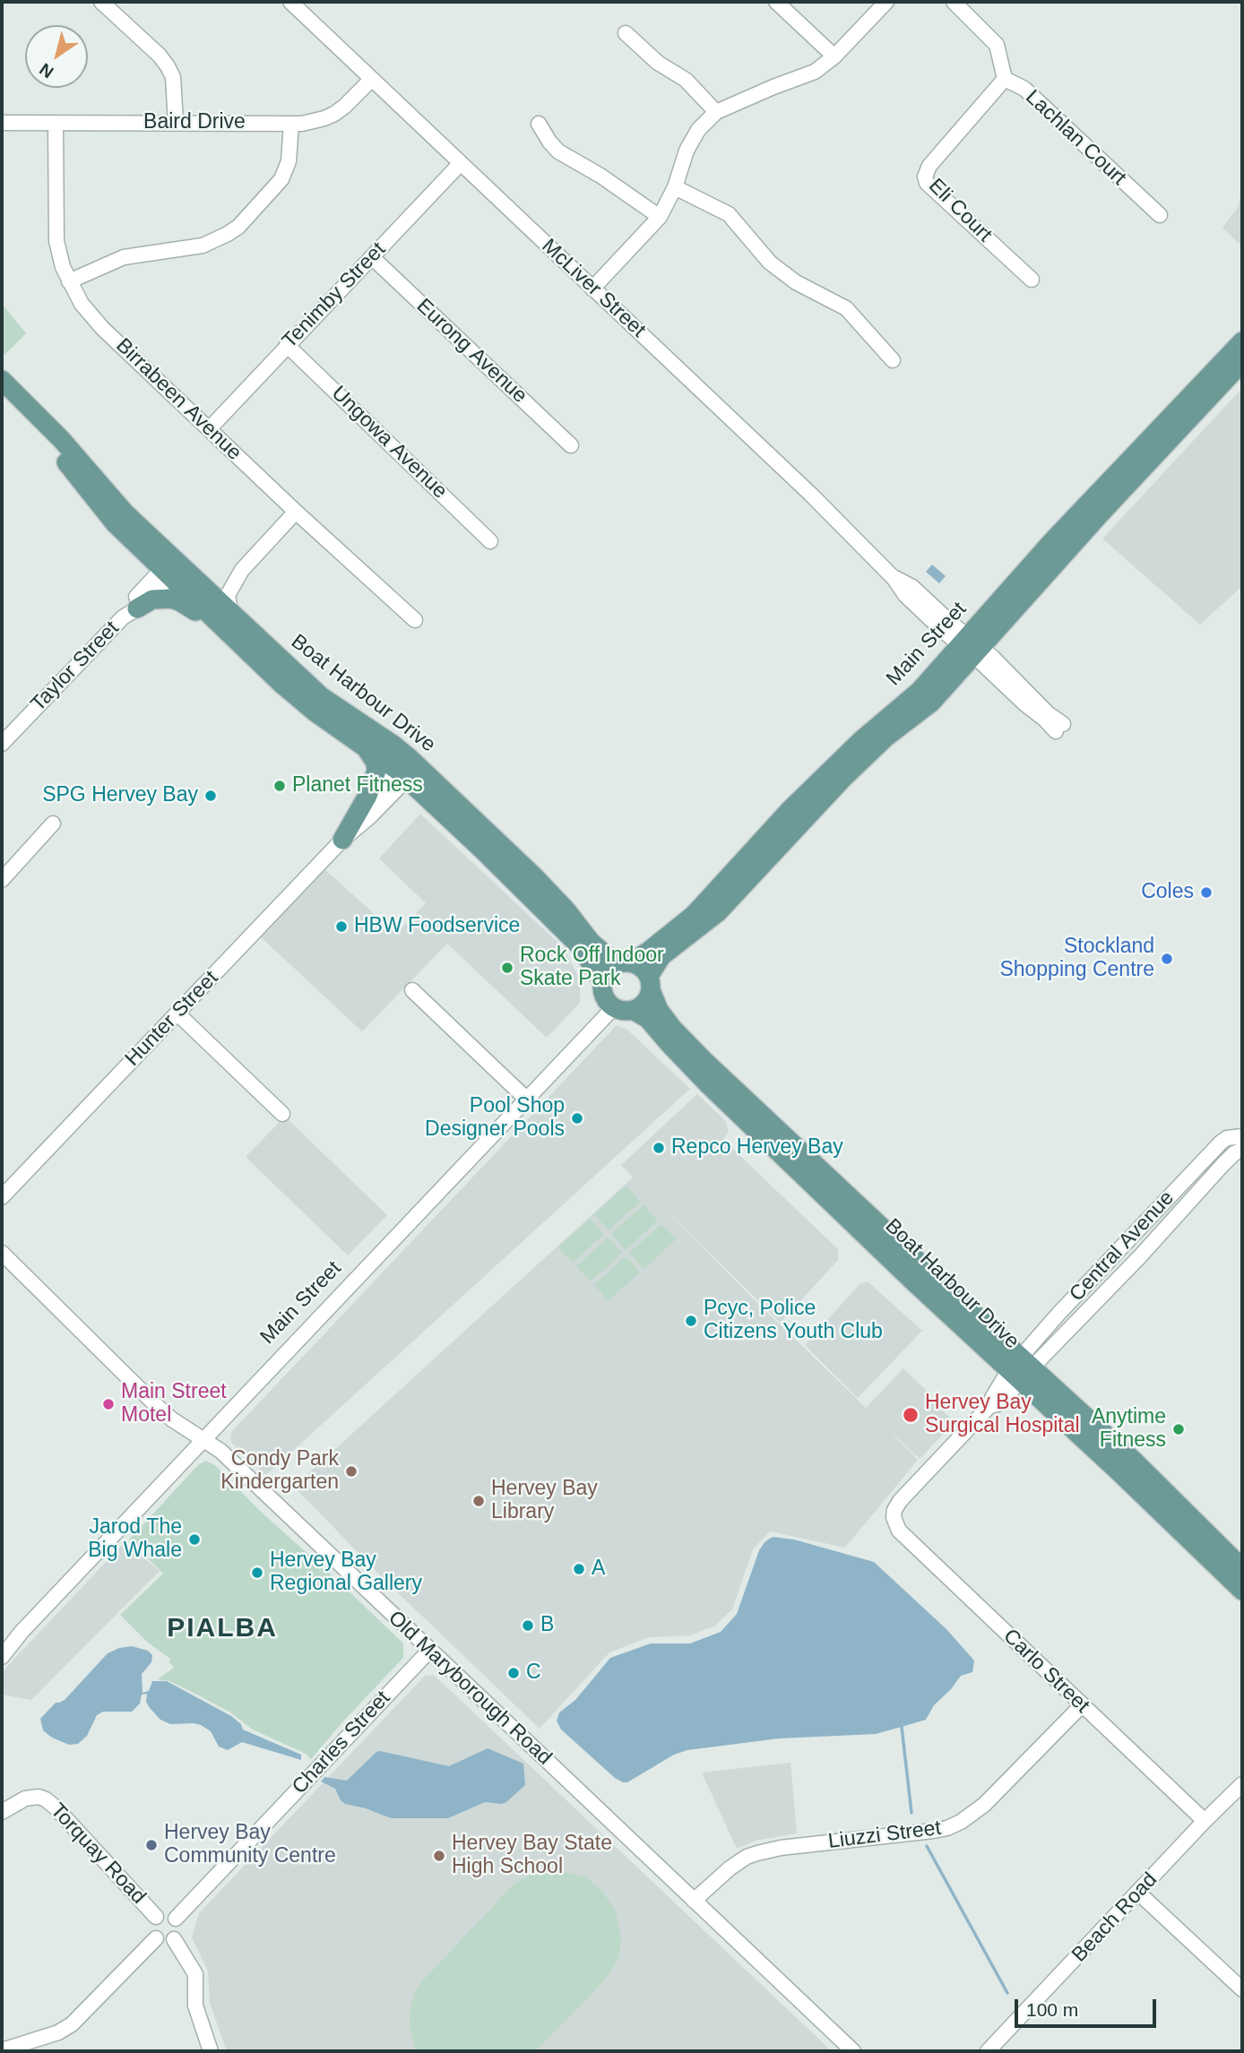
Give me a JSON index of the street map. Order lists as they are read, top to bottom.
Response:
{
  "streets": {
    "main road": ["Main Street", "Boat Harbour Drive"],
    "street": [
      "Baird Drive",
      "Lachlan Court",
      "Eli Court",
      "McLiver Street",
      "Tenimby Street",
      "Eurong Avenue",
      "Birrabeen Avenue",
      "Ungowa Avenue",
      "Taylor Street",
      "Hunter Street",
      "Central Avenue",
      "Carlo Street",
      "Old Maryborough Road",
      "Charles Street",
      "Liuzzi Street",
      "Torquay Road",
      "Beach Road"
    ]
  },
  "crossings": [
    ["Baird Drive", "McLiver Street"],
    ["Baird Drive", "Birrabeen Avenue"],
    ["Lachlan Court", "Eli Court"],
    ["McLiver Street", "Tenimby Street"],
    ["McLiver Street", "Main Street"],
    ["Tenimby Street", "Eurong Avenue"],
    ["Tenimby Street", "Birrabeen Avenue"],
    ["Tenimby Street", "Ungowa Avenue"],
    ["Main Street", "Boat Harbour Drive"],
    ["Main Street", "Old Maryborough Road"],
    ["Taylor Street", "Boat Harbour Drive"],
    ["Boat Harbour Drive", "Hunter Street"],
    ["Boat Harbour Drive", "Central Avenue"],
    ["Boat Harbour Drive", "Carlo Street"],
    ["Central Avenue", "Carlo Street"],
    ["Carlo Street", "Liuzzi Street"],
    ["Carlo Street", "Beach Road"],
    ["Old Maryborough Road", "Charles Street"],
    ["Old Maryborough Road", "Liuzzi Street"],
    ["Charles Street", "Torquay Road"]
  ],
  "districts": ["PIALBA"],
  "places": [
    "Planet Fitness",
    "SPG Hervey Bay",
    "Coles",
    "HBW Foodservice",
    "Stockland Shopping Centre",
    "Rock Off Indoor Skate Park",
    "Pool Shop Designer Pools",
    "Repco Hervey Bay",
    "Pcyc, Police Citizens Youth Club",
    "Main Street Motel",
    "Hervey Bay Surgical Hospital",
    "Anytime Fitness",
    "Condy Park Kindergarten",
    "Hervey Bay Library",
    "Jarod The Big Whale",
    "A",
    "Hervey Bay Regional Gallery",
    "B",
    "C",
    "Hervey Bay Community Centre",
    "Hervey Bay State High School"
  ],
  "scale_bar": "100 m",
  "north": "bottom left"
}
